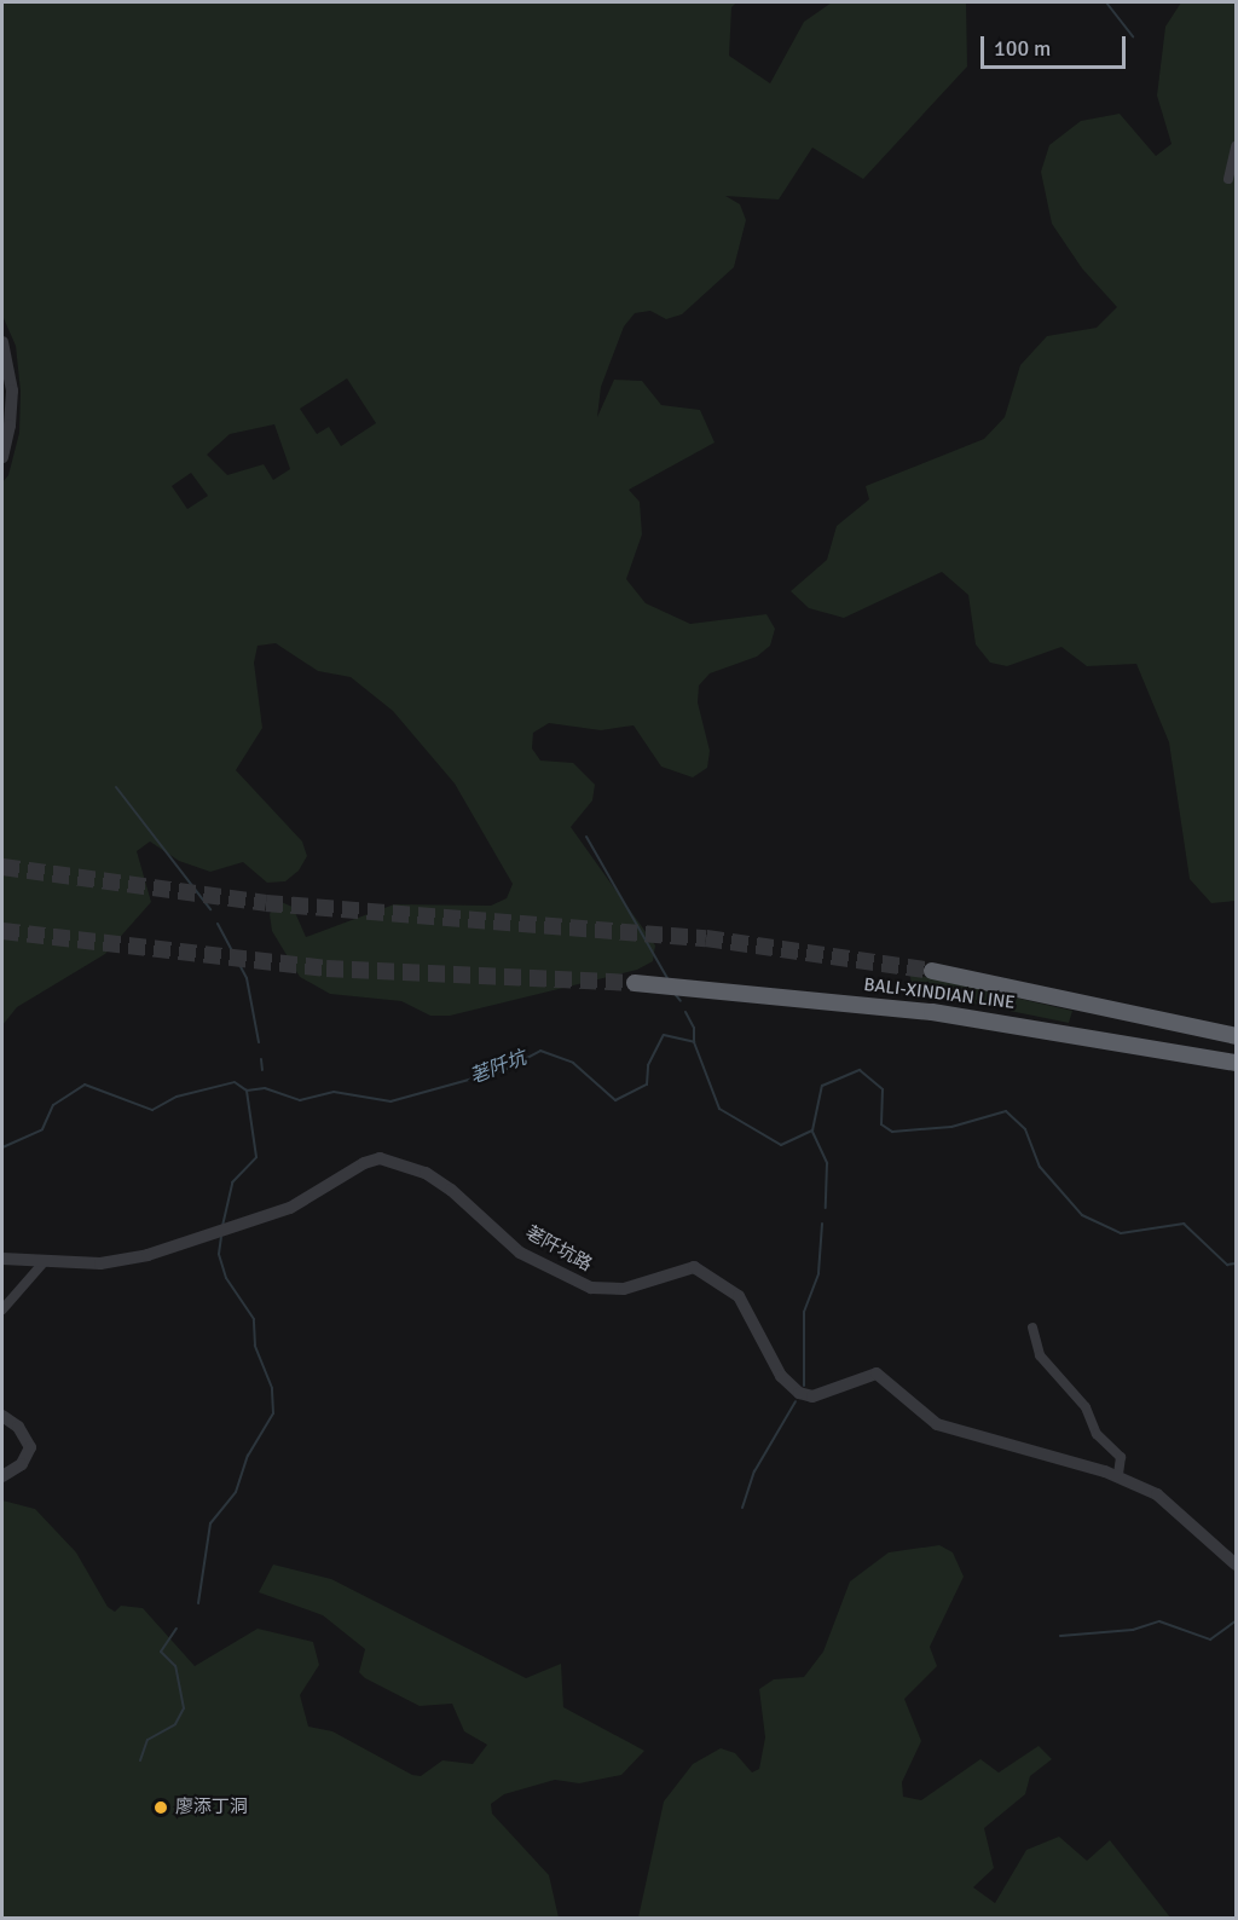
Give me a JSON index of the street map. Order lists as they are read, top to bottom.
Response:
{
  "streets": {
    "highway": ["BALI-XINDIAN LINE"],
    "street": ["荖阡坑路"]
  },
  "water": ["荖阡坑"],
  "places": ["廖添丁洞"],
  "scale_bar": "100 m"
}
